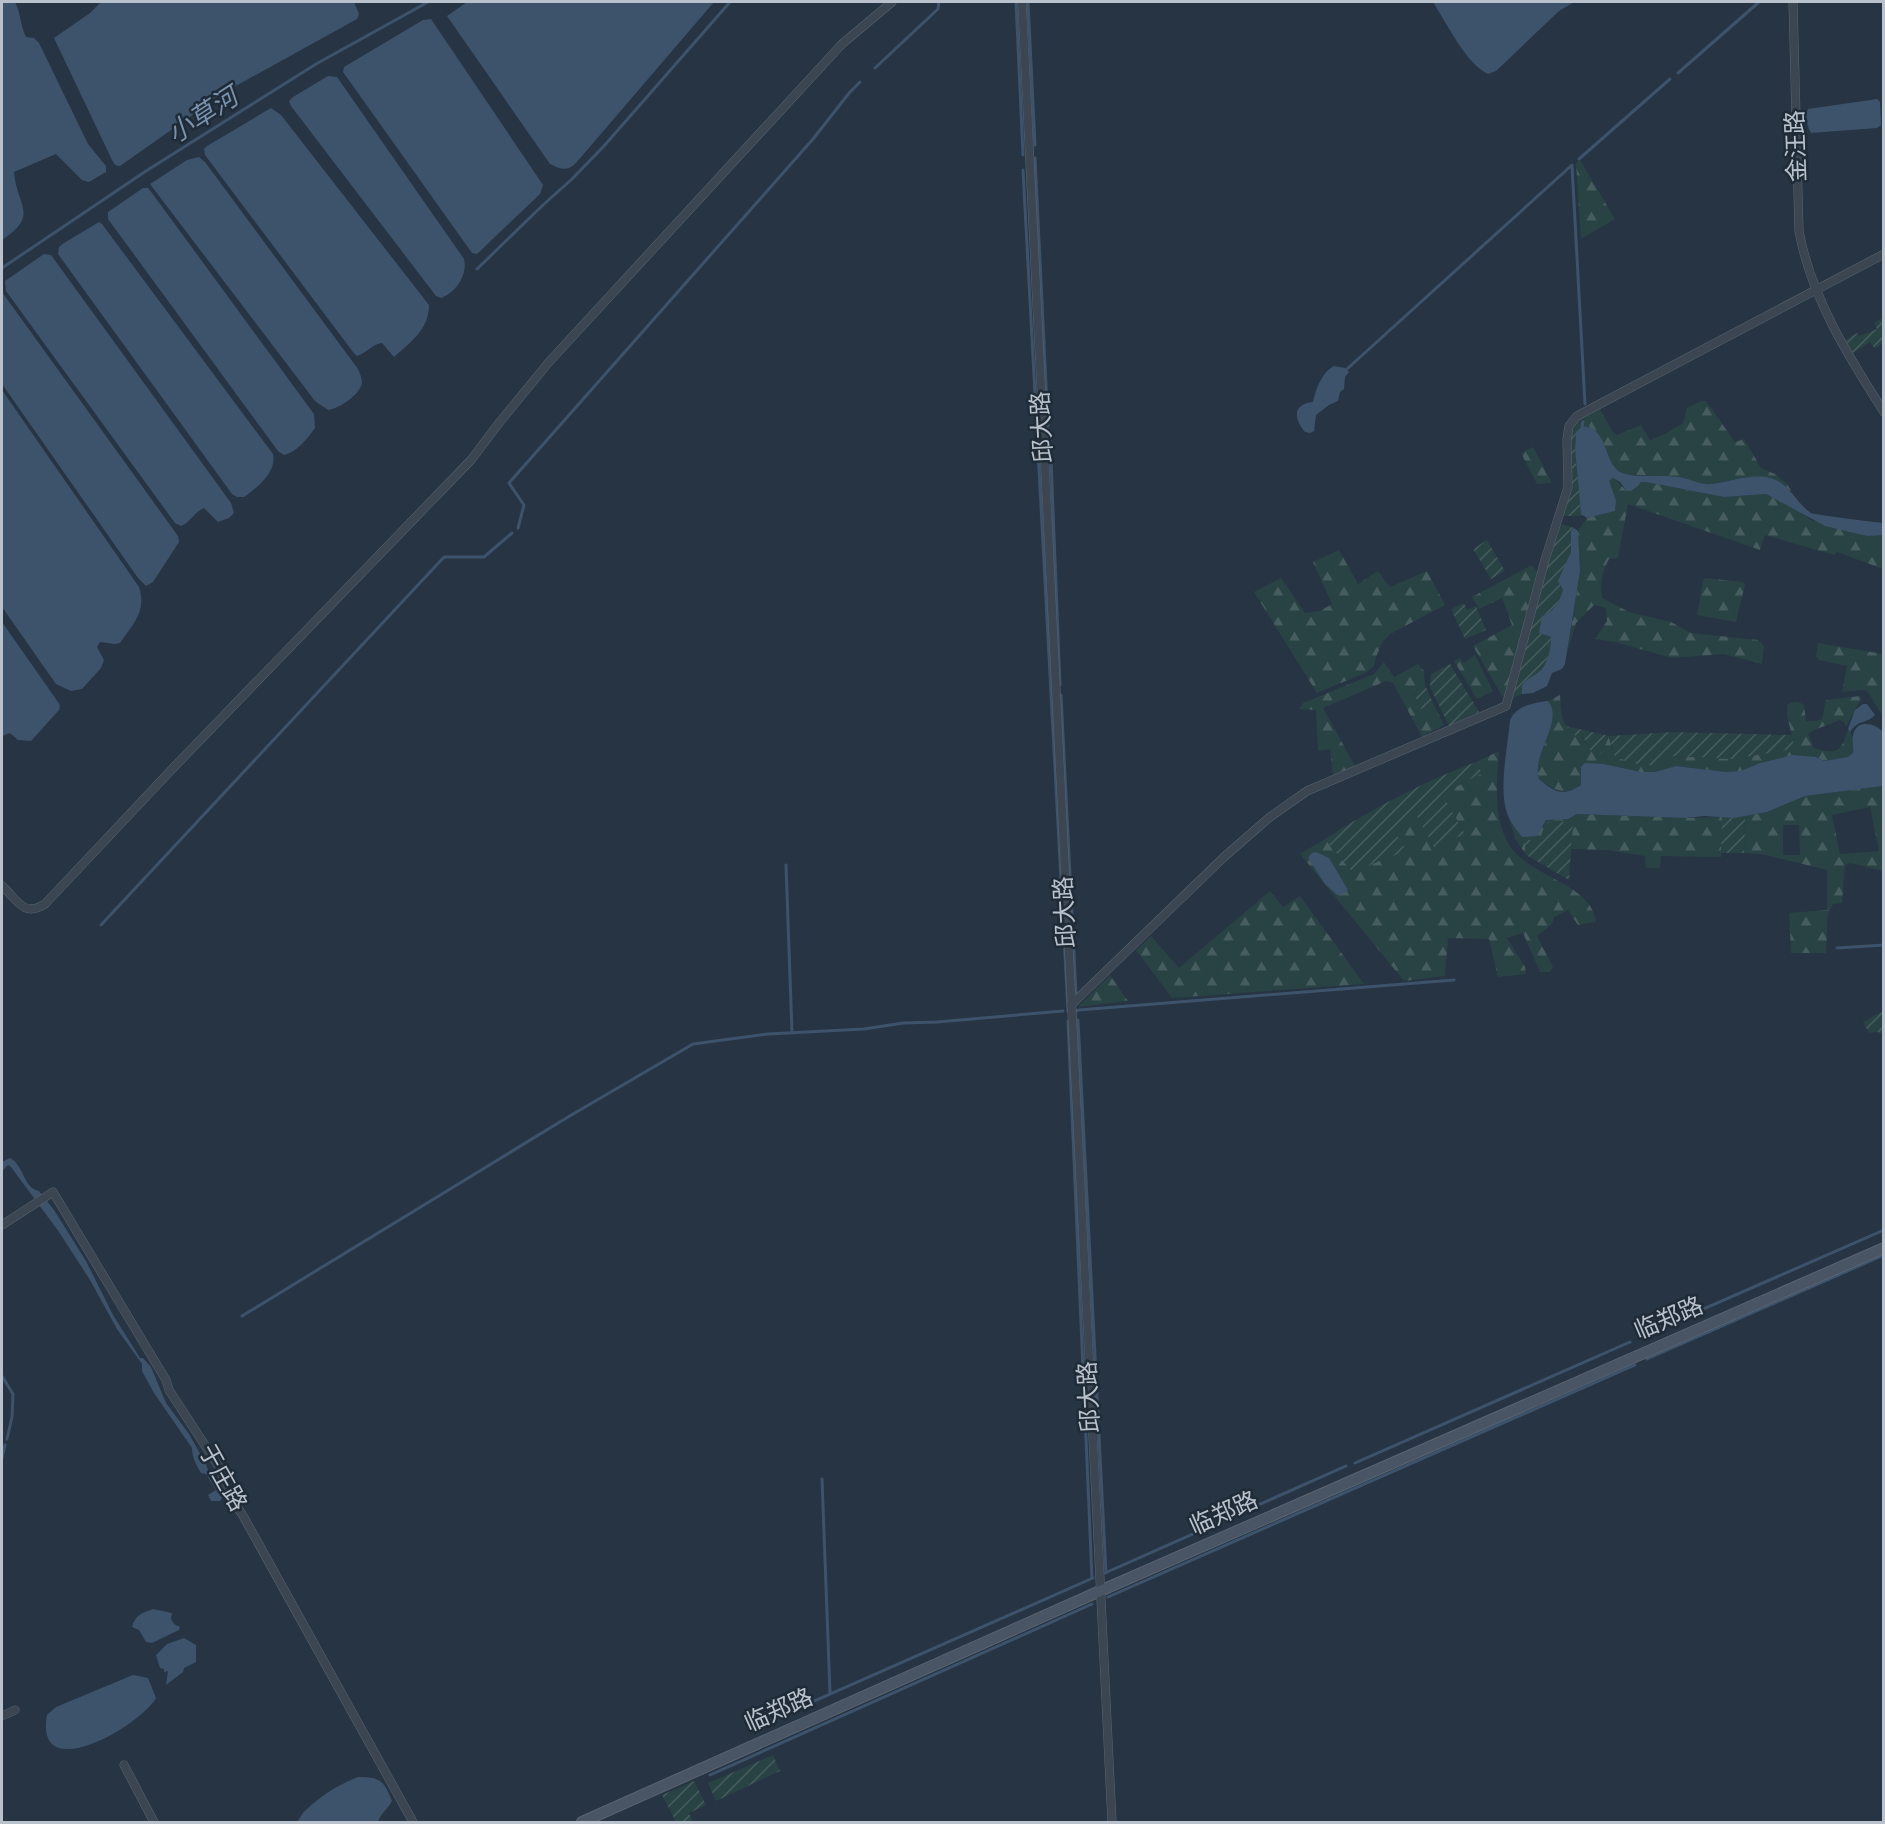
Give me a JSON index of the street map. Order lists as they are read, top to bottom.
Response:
{
  "streets": {
    "main road": ["临郑路"],
    "street": ["金汪路", "邱大路", "于庄路"]
  },
  "crossings": [
    ["邱大路", "临郑路"]
  ],
  "water": ["小草河"]
}
